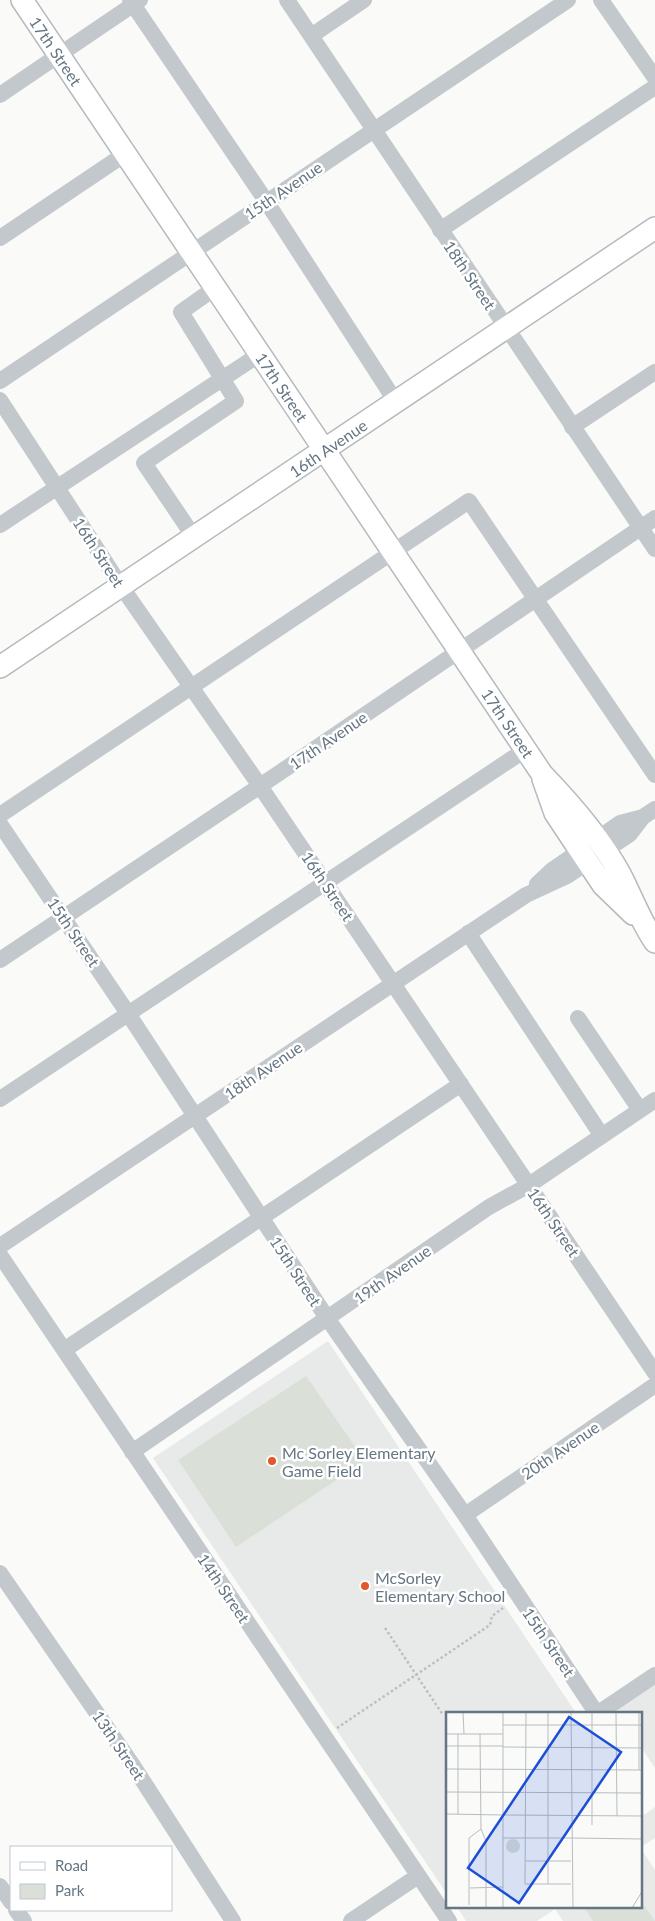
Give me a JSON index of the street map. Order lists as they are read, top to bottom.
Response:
{
  "streets": {
    "main road": ["17th Street", "16th Avenue"],
    "street": [
      "15th Avenue",
      "18th Street",
      "16th Street",
      "17th Avenue",
      "15th Street",
      "18th Avenue",
      "19th Avenue",
      "20th Avenue",
      "14th Street",
      "13th Street"
    ]
  },
  "crossings": [
    ["17th Street", "15th Avenue"],
    ["17th Street", "16th Avenue"],
    ["17th Street", "17th Avenue"],
    ["17th Street", "18th Avenue"],
    ["15th Avenue", "18th Street"],
    ["18th Street", "16th Avenue"],
    ["18th Street", "17th Avenue"],
    ["16th Avenue", "16th Street"],
    ["16th Street", "17th Avenue"],
    ["16th Street", "18th Avenue"],
    ["16th Street", "19th Avenue"],
    ["17th Avenue", "15th Street"],
    ["15th Street", "18th Avenue"],
    ["15th Street", "19th Avenue"],
    ["15th Street", "20th Avenue"],
    ["19th Avenue", "14th Street"]
  ],
  "places": ["Mc Sorley Elementary Game Field", "McSorley Elementary School"],
  "legend": ["Road", "Park"]
}
